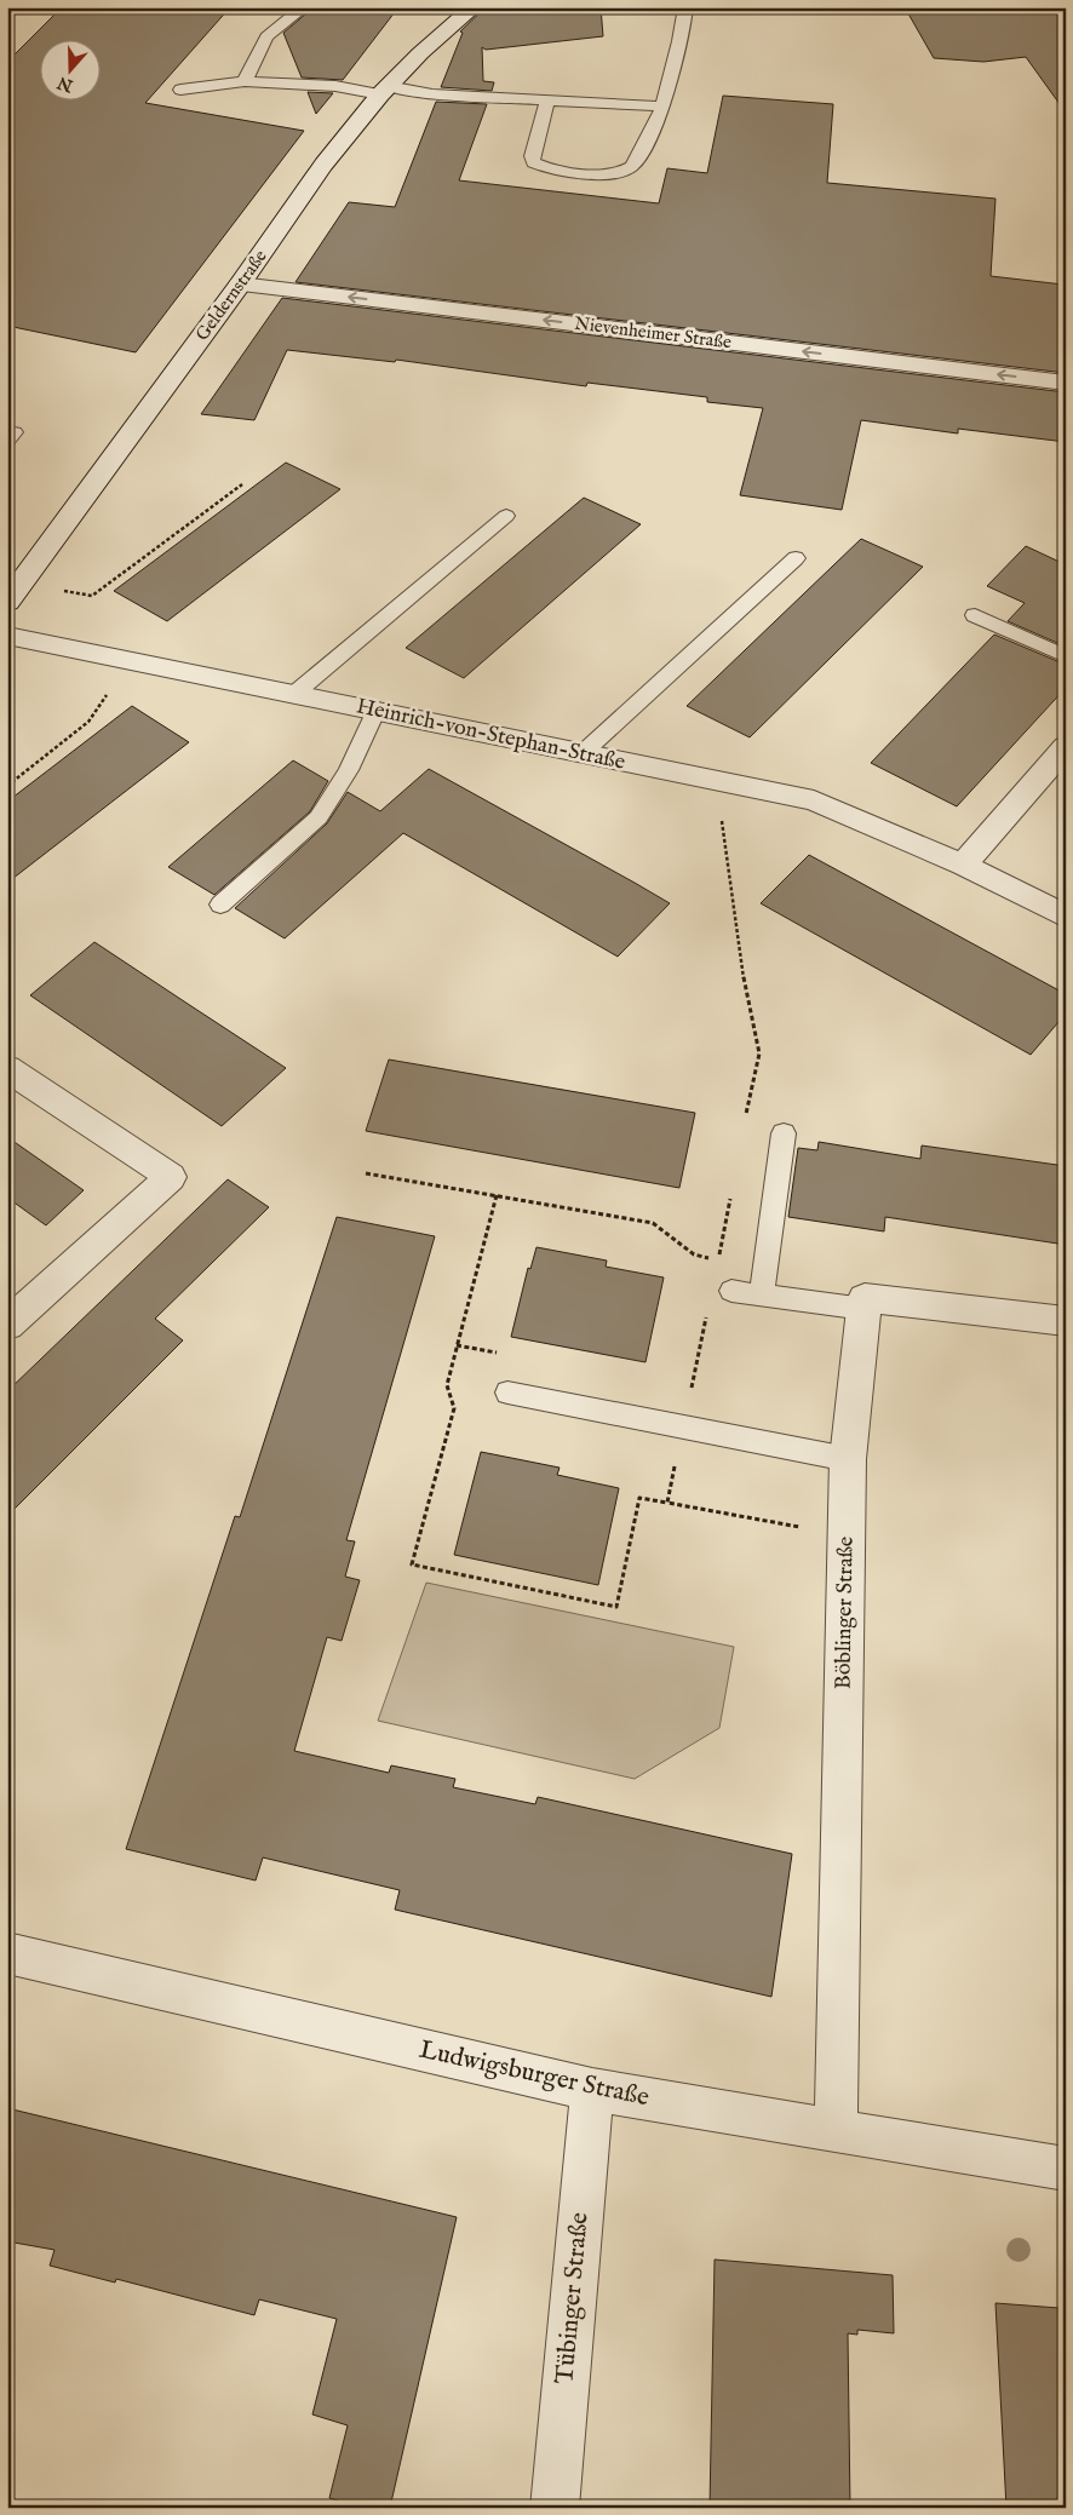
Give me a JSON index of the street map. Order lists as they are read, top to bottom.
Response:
{
  "streets": {
    "street": [
      "Geldernstraße",
      "Nievenheimer Straße",
      "Heinrich-von-Stephan-Straße",
      "Böblinger Straße",
      "Ludwigsburger Straße",
      "Tübinger Straße"
    ]
  },
  "crossings": [
    ["Geldernstraße", "Nievenheimer Straße"],
    ["Böblinger Straße", "Ludwigsburger Straße"],
    ["Ludwigsburger Straße", "Tübinger Straße"]
  ],
  "one_way": ["Nievenheimer Straße"],
  "north": "bottom"
}
